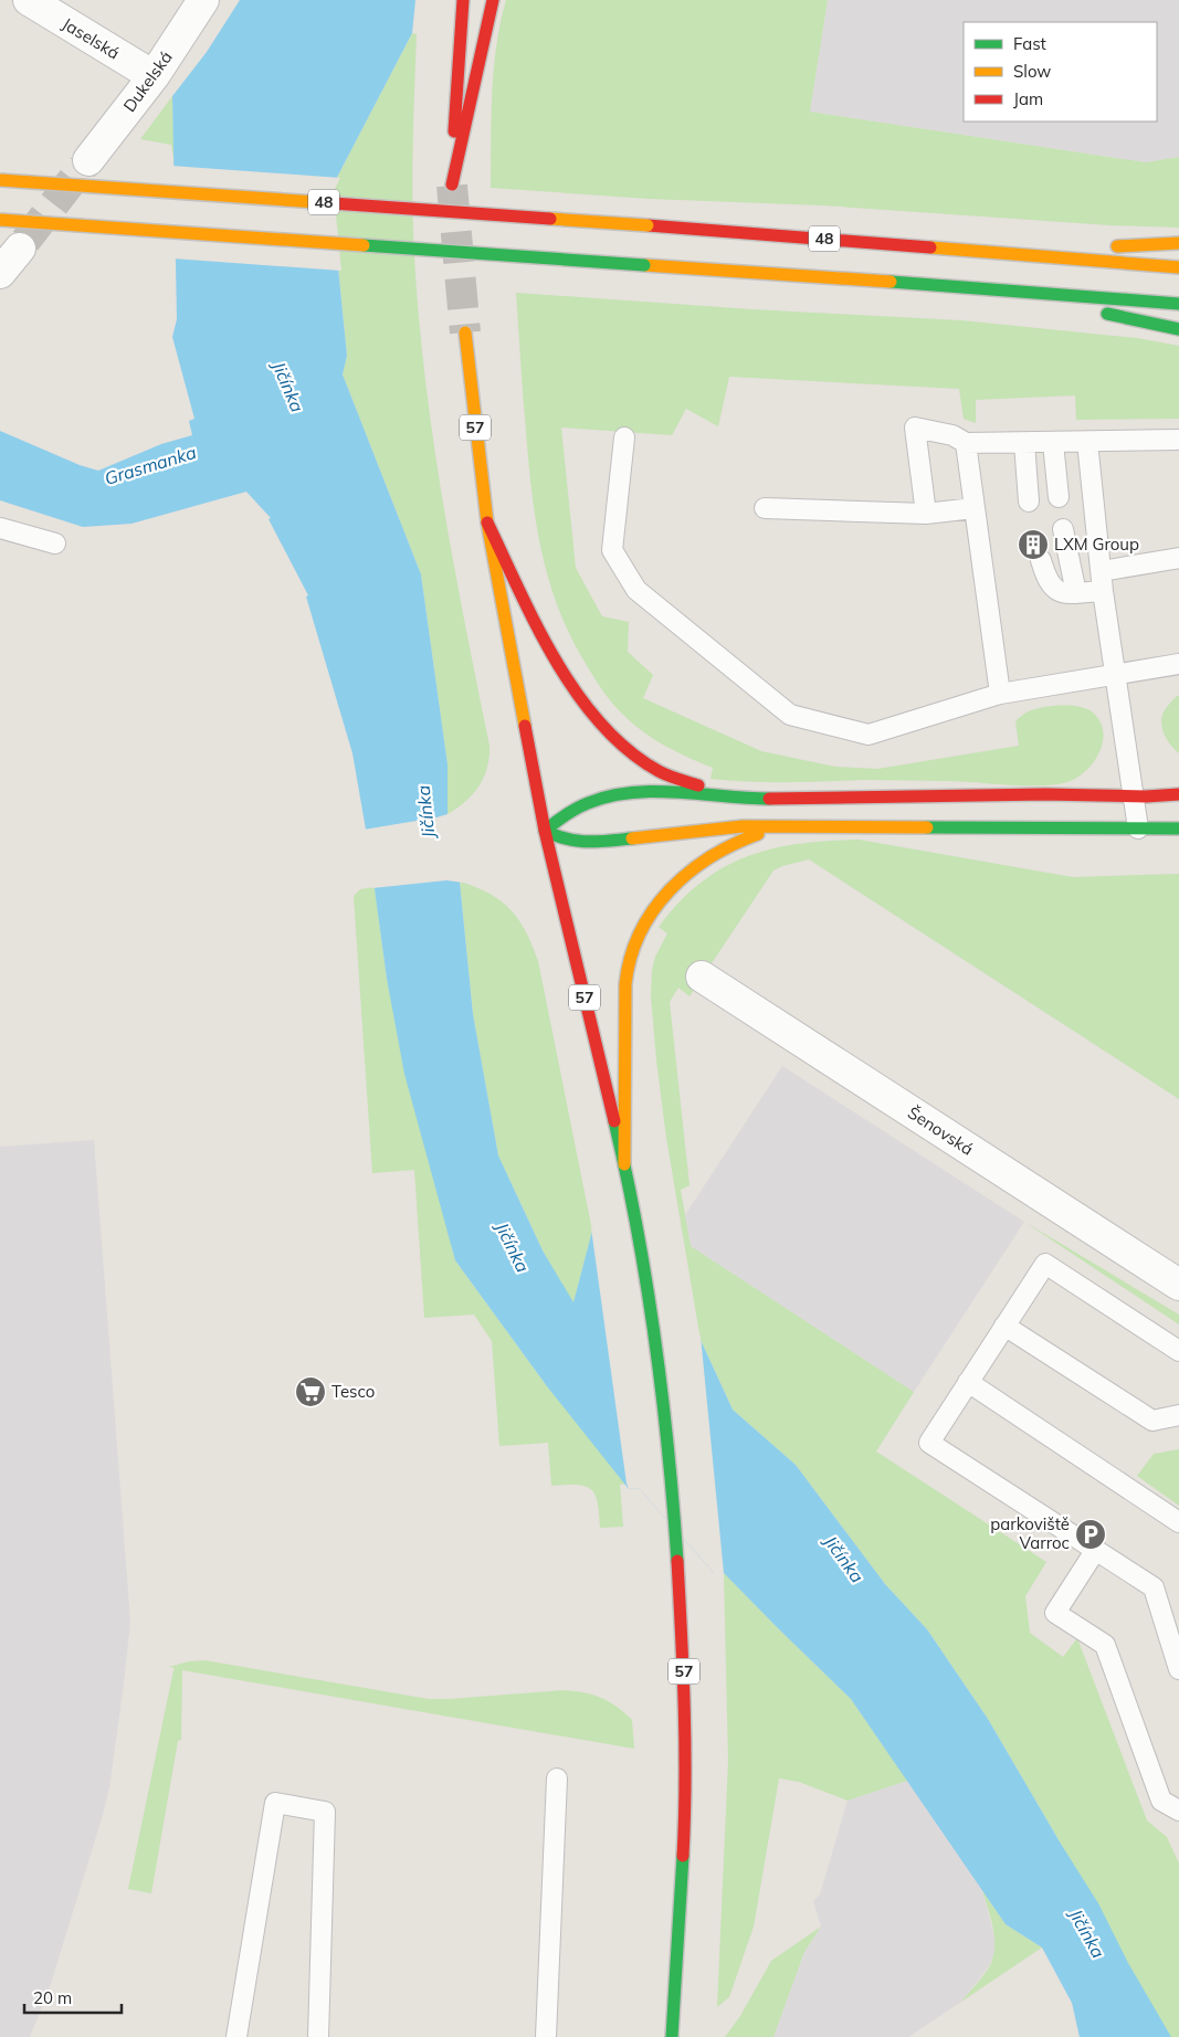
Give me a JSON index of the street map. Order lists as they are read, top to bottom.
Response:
{
  "streets": {
    "main road": ["48", "57"],
    "street": ["Jaselská", "Dukelská", "Šenovská"]
  },
  "crossings": [
    ["Jaselská", "Dukelská"]
  ],
  "water": ["Jičínka", "Grasmanka"],
  "places": {
    "building": ["LXM Group"],
    "supermarket": ["Tesco"],
    "parking": ["parkoviště Varroc"]
  },
  "legend": ["Fast", "Slow", "Jam"],
  "scale_bar": "20 m"
}
